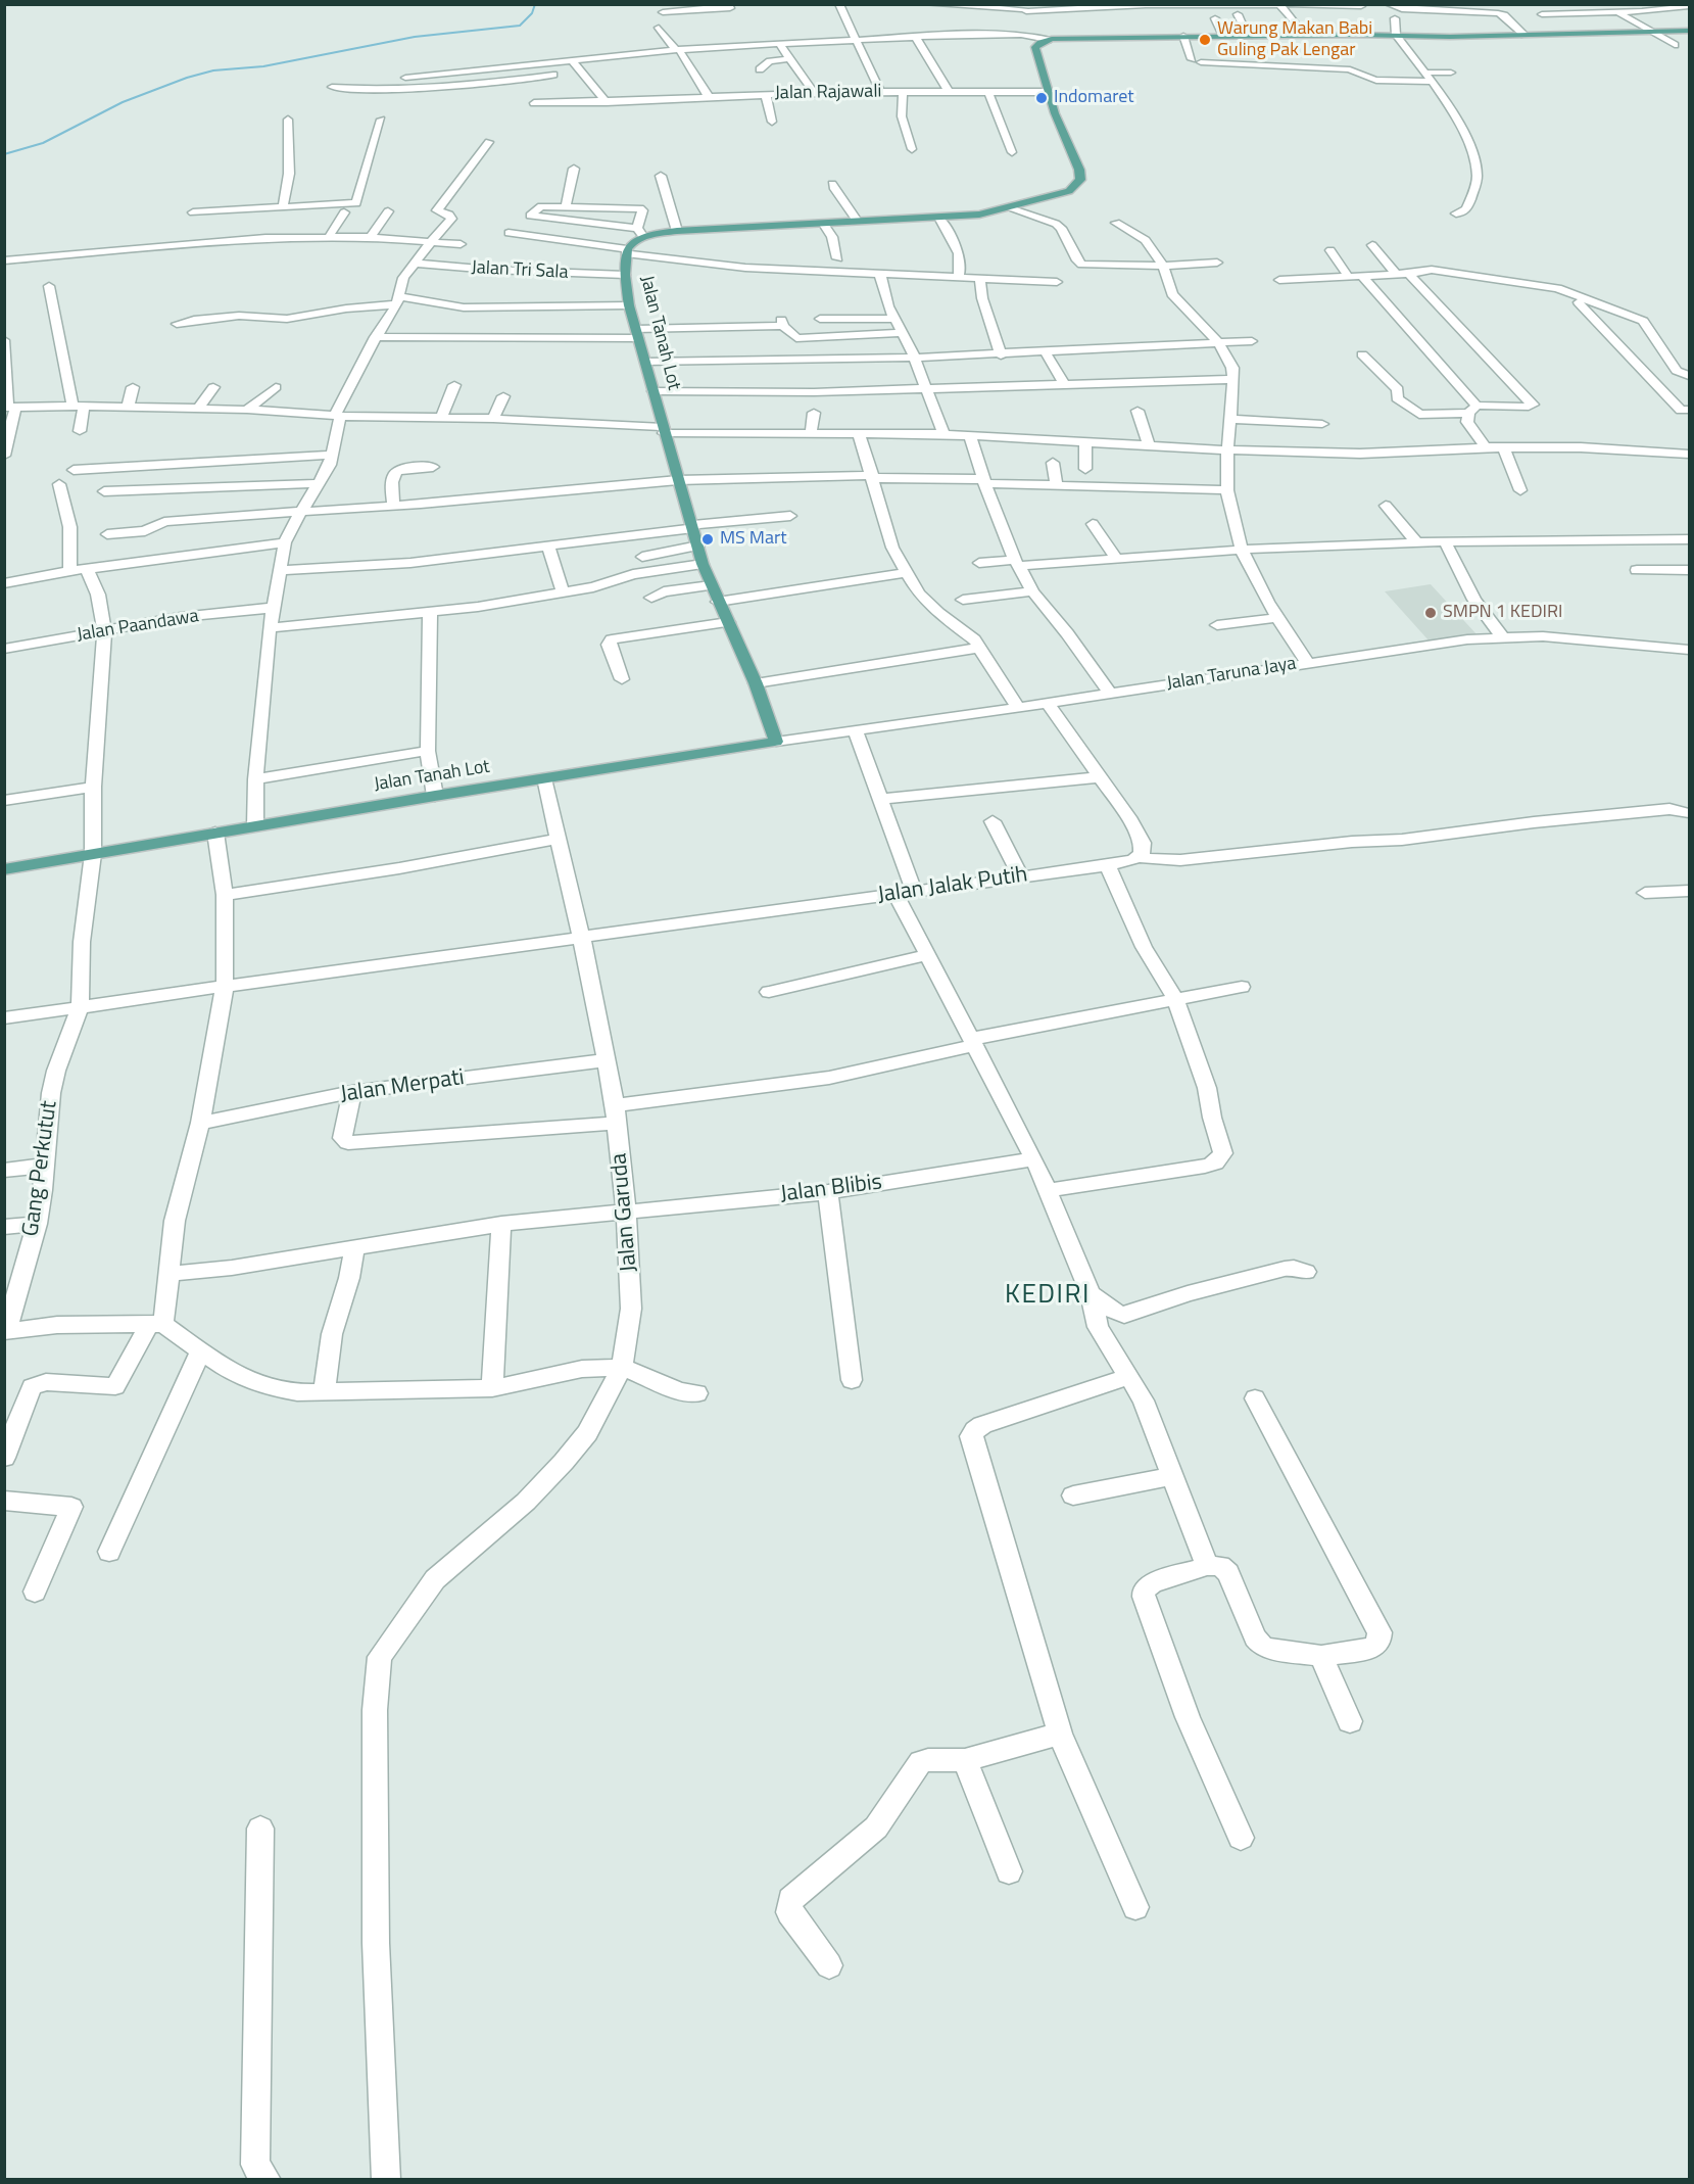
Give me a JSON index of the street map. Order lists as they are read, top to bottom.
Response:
{
  "streets": {
    "main road": ["Jalan Tanah Lot"],
    "street": [
      "Jalan Rajawali",
      "Jalan Tri Sala",
      "Jalan Paandawa",
      "Jalan Taruna Jaya",
      "Jalan Jalak Putih",
      "Jalan Merpati",
      "Gang Perkutut",
      "Jalan Blibis",
      "Jalan Garuda"
    ]
  },
  "crossings": [
    ["Jalan Rajawali", "Jalan Tanah Lot"],
    ["Jalan Tri Sala", "Jalan Tanah Lot"],
    ["Jalan Tanah Lot", "Jalan Taruna Jaya"],
    ["Jalan Tanah Lot", "Gang Perkutut"],
    ["Jalan Tanah Lot", "Jalan Garuda"],
    ["Jalan Paandawa", "Gang Perkutut"],
    ["Jalan Jalak Putih", "Gang Perkutut"],
    ["Jalan Jalak Putih", "Jalan Garuda"],
    ["Jalan Merpati", "Jalan Garuda"],
    ["Jalan Blibis", "Jalan Garuda"]
  ],
  "districts": ["KEDIRI"],
  "places": [
    "Warung Makan Babi Guling Pak Lengar",
    "Indomaret",
    "MS Mart",
    "SMPN 1 KEDIRI"
  ]
}
